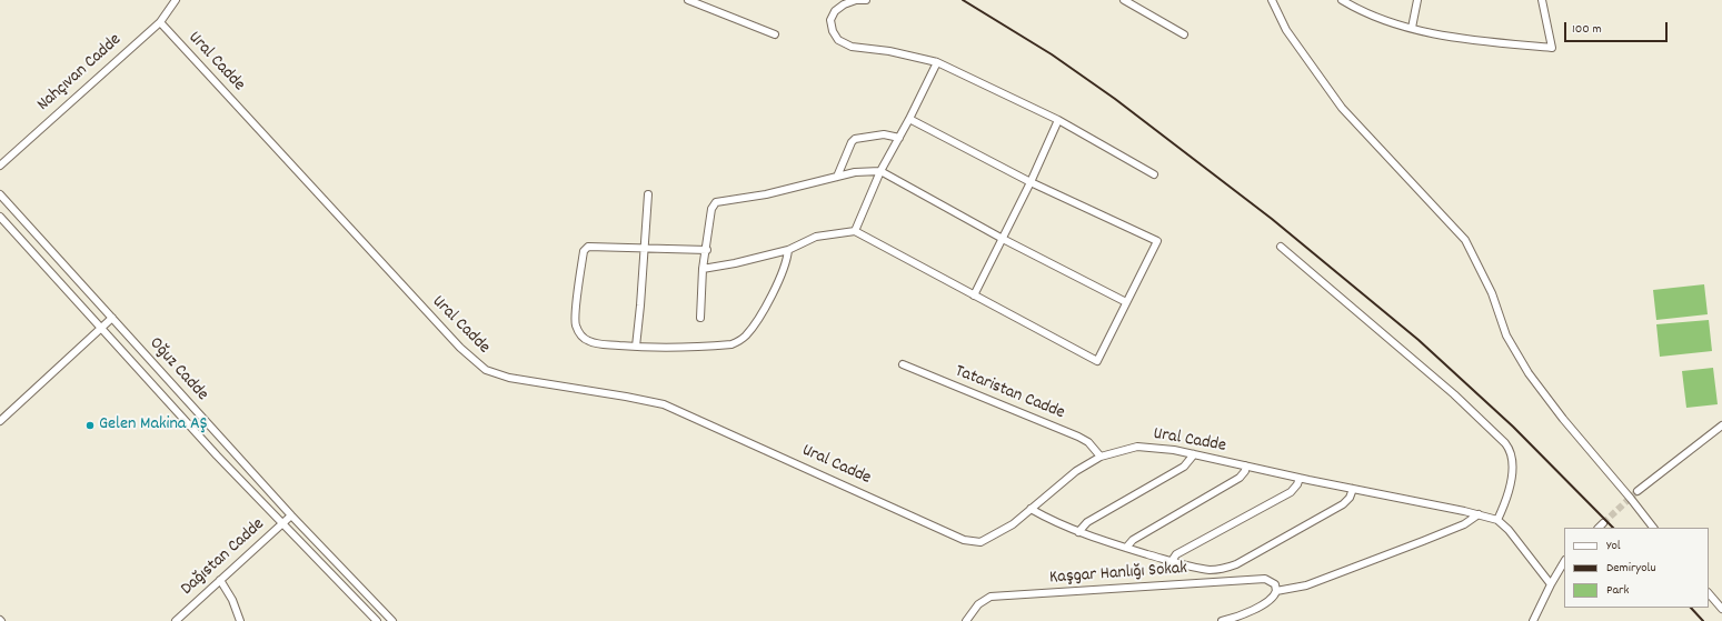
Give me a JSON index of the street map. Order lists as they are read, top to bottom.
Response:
{
  "streets": {
    "street": [
      "Ural Cadde",
      "Nahçıvan Cadde",
      "Oğuz Cadde",
      "Tataristan Cadde",
      "Dağıstan Cadde",
      "Kaşgar Hanlığı Sokak"
    ]
  },
  "crossings": [
    ["Ural Cadde", "Nahçıvan Cadde"],
    ["Ural Cadde", "Tataristan Cadde"],
    ["Oğuz Cadde", "Dağıstan Cadde"]
  ],
  "places": ["Gelen Makina AŞ"],
  "legend": ["Yol", "Demiryolu", "Park"],
  "scale_bar": "100 m"
}
